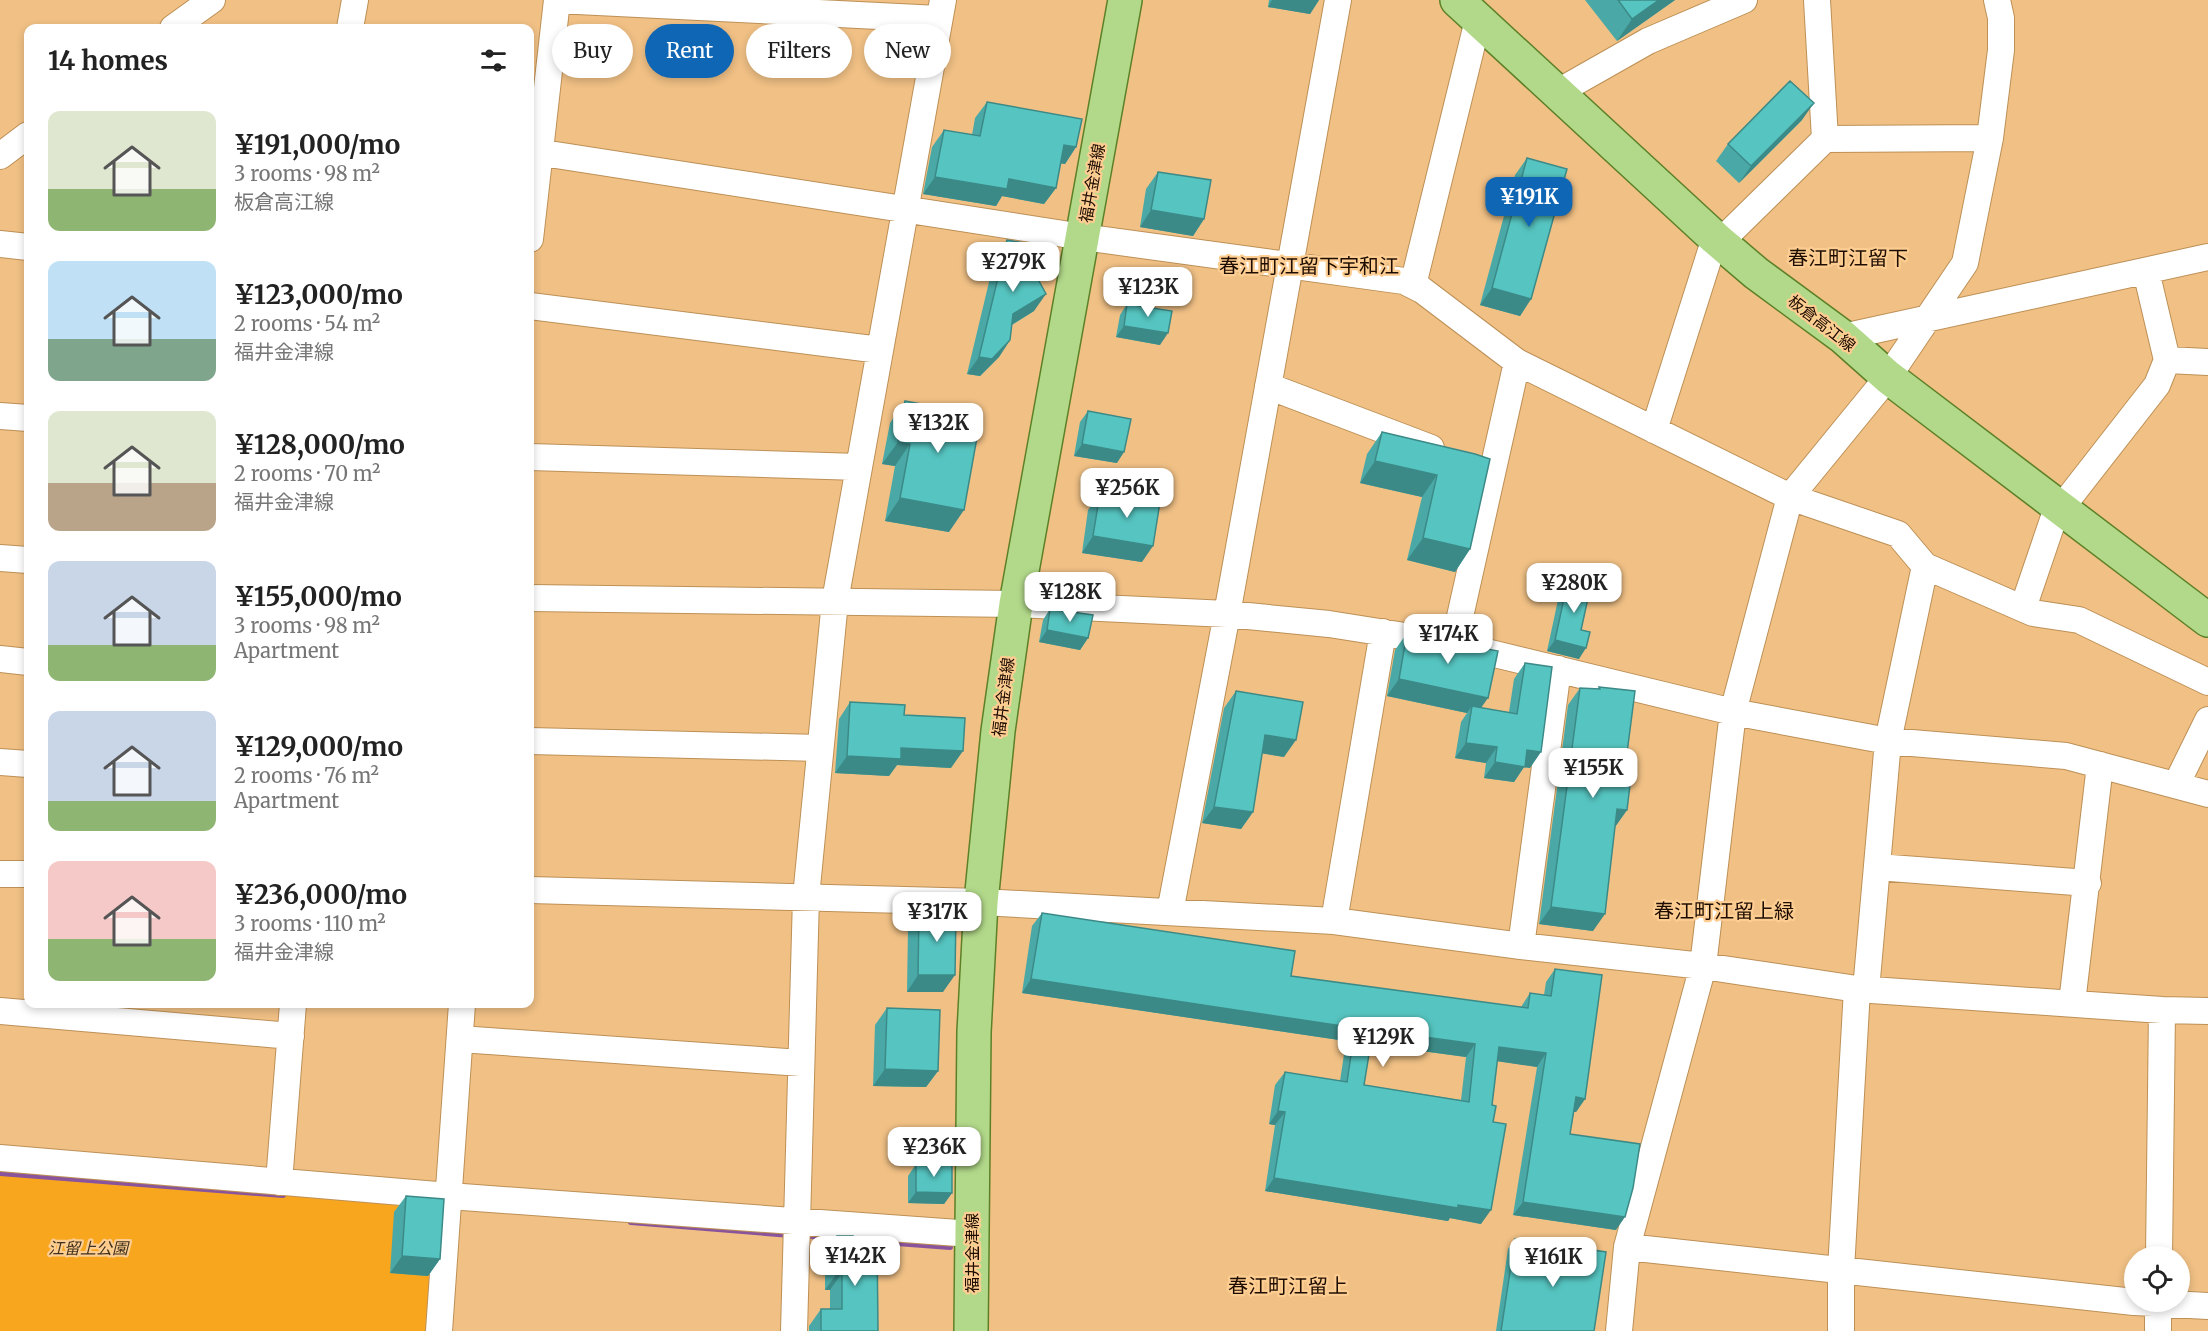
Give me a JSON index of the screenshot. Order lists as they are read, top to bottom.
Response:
{
  "streets": {
    "main road": ["福井金津線", "板倉高江線"]
  },
  "districts": [
    "春江町江留下",
    "春江町江留下宇和江",
    "春江町江留上緑",
    "春江町江留上"
  ],
  "parks": ["江留上公園"],
  "page": {
    "chip": [
      "Buy",
      "Rent",
      "Filters",
      "New"
    ],
    "heading": "14 homes",
    "list": [
      {
        "name": "¥191,000/mo",
        "note": "3 rooms · 98 m² · 板倉高江線"
      },
      {
        "name": "¥123,000/mo",
        "note": "2 rooms · 54 m² · 福井金津線"
      },
      {
        "name": "¥128,000/mo",
        "note": "2 rooms · 70 m² · 福井金津線"
      },
      {
        "name": "¥155,000/mo",
        "note": "3 rooms · 98 m² · Apartment"
      },
      {
        "name": "¥129,000/mo",
        "note": "2 rooms · 76 m² · Apartment"
      },
      {
        "name": "¥236,000/mo",
        "note": "3 rooms · 110 m² · 福井金津線"
      }
    ],
    "price": [
      "¥191K",
      "¥279K",
      "¥123K",
      "¥132K",
      "¥256K",
      "¥280K",
      "¥128K",
      "¥174K",
      "¥155K",
      "¥317K",
      "¥129K",
      "¥236K",
      "¥142K",
      "¥161K"
    ]
  }
}
